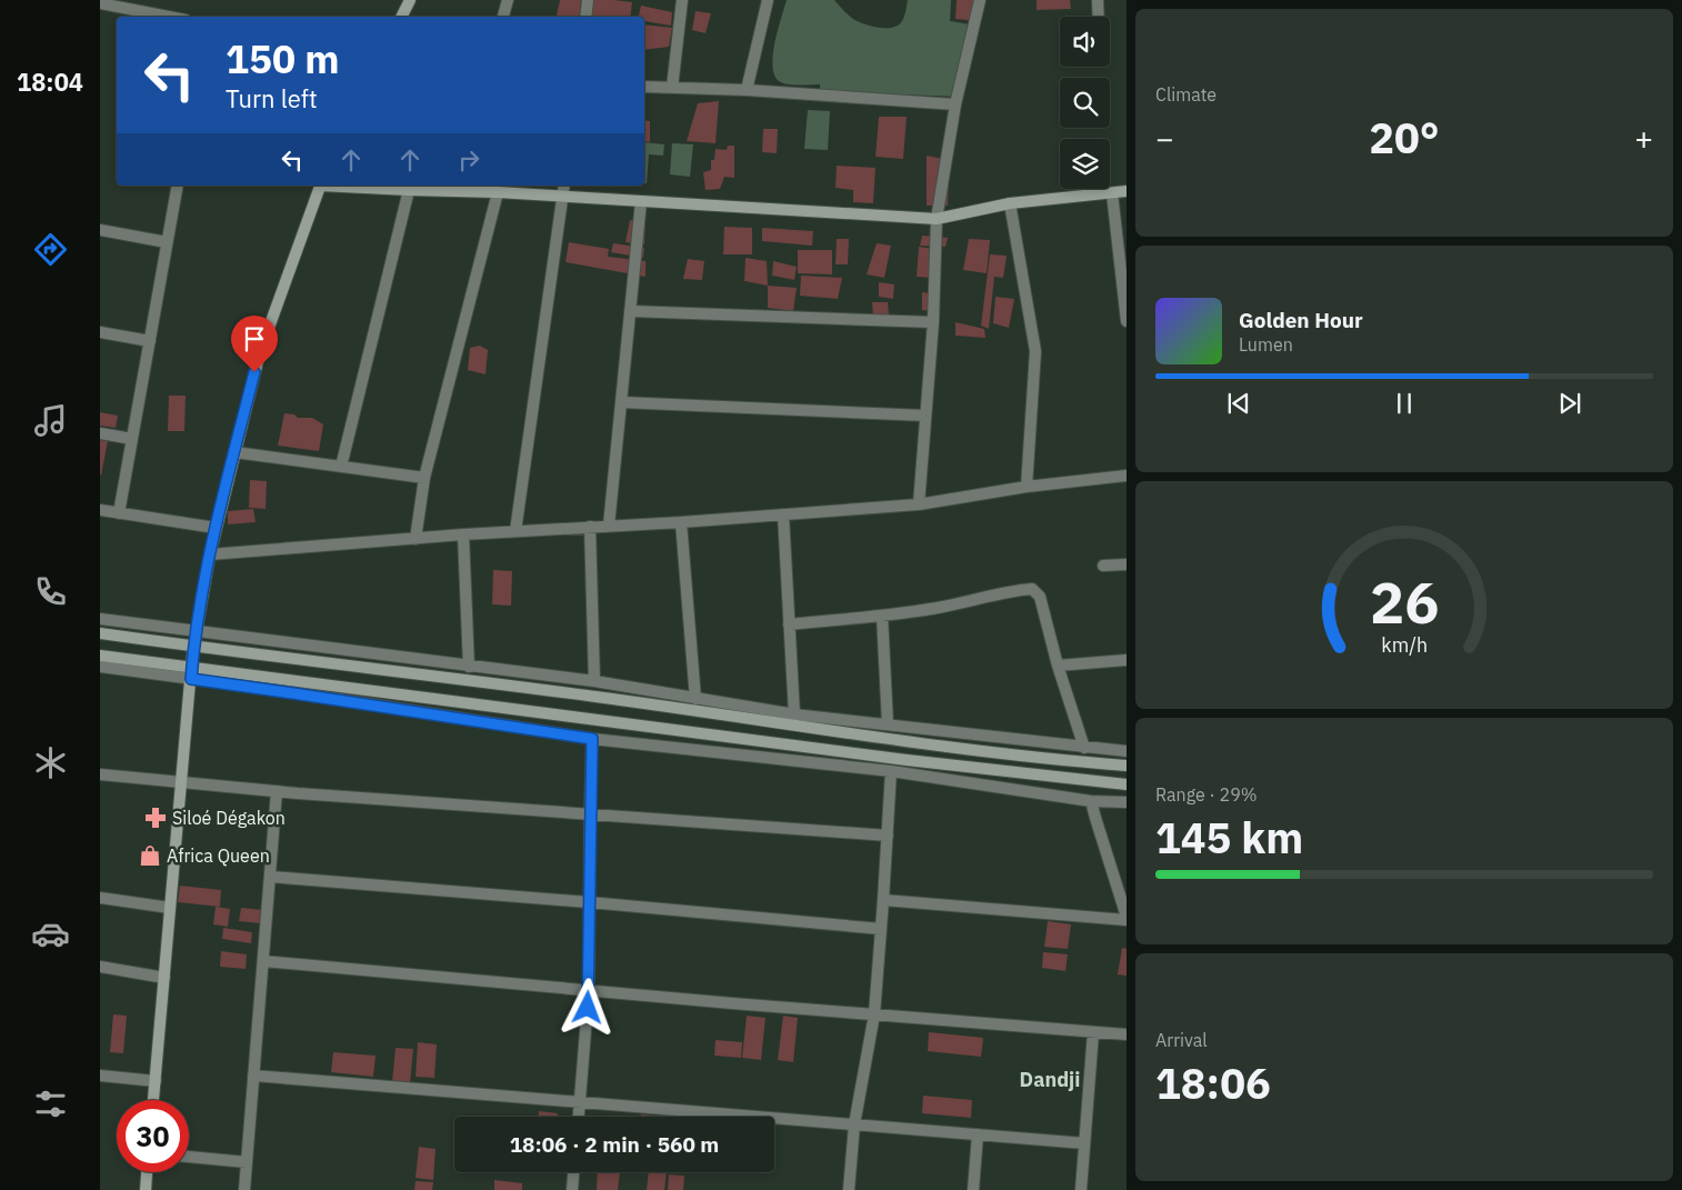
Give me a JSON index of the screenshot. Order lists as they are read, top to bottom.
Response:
{
  "districts": ["Dandji"],
  "places": {
    "pharmacy": ["Siloé Dégakon"],
    "shop": ["Africa Queen"]
  },
  "page": {
    "tabs": "18:04",
    "tile": [
      "Climate",
      ["Range · 29%", "145 km"],
      ["Arrival", "18:06"]
    ],
    "turn": ["150 m", "Turn left"],
    "heat": ["−", "20°", "+"],
    "song": ["Golden Hour", "Lumen"],
    "limit": "30",
    "trip": "18:06 · 2 min · 560 m",
    "gauge": ["26", "km/h"]
  }
}
